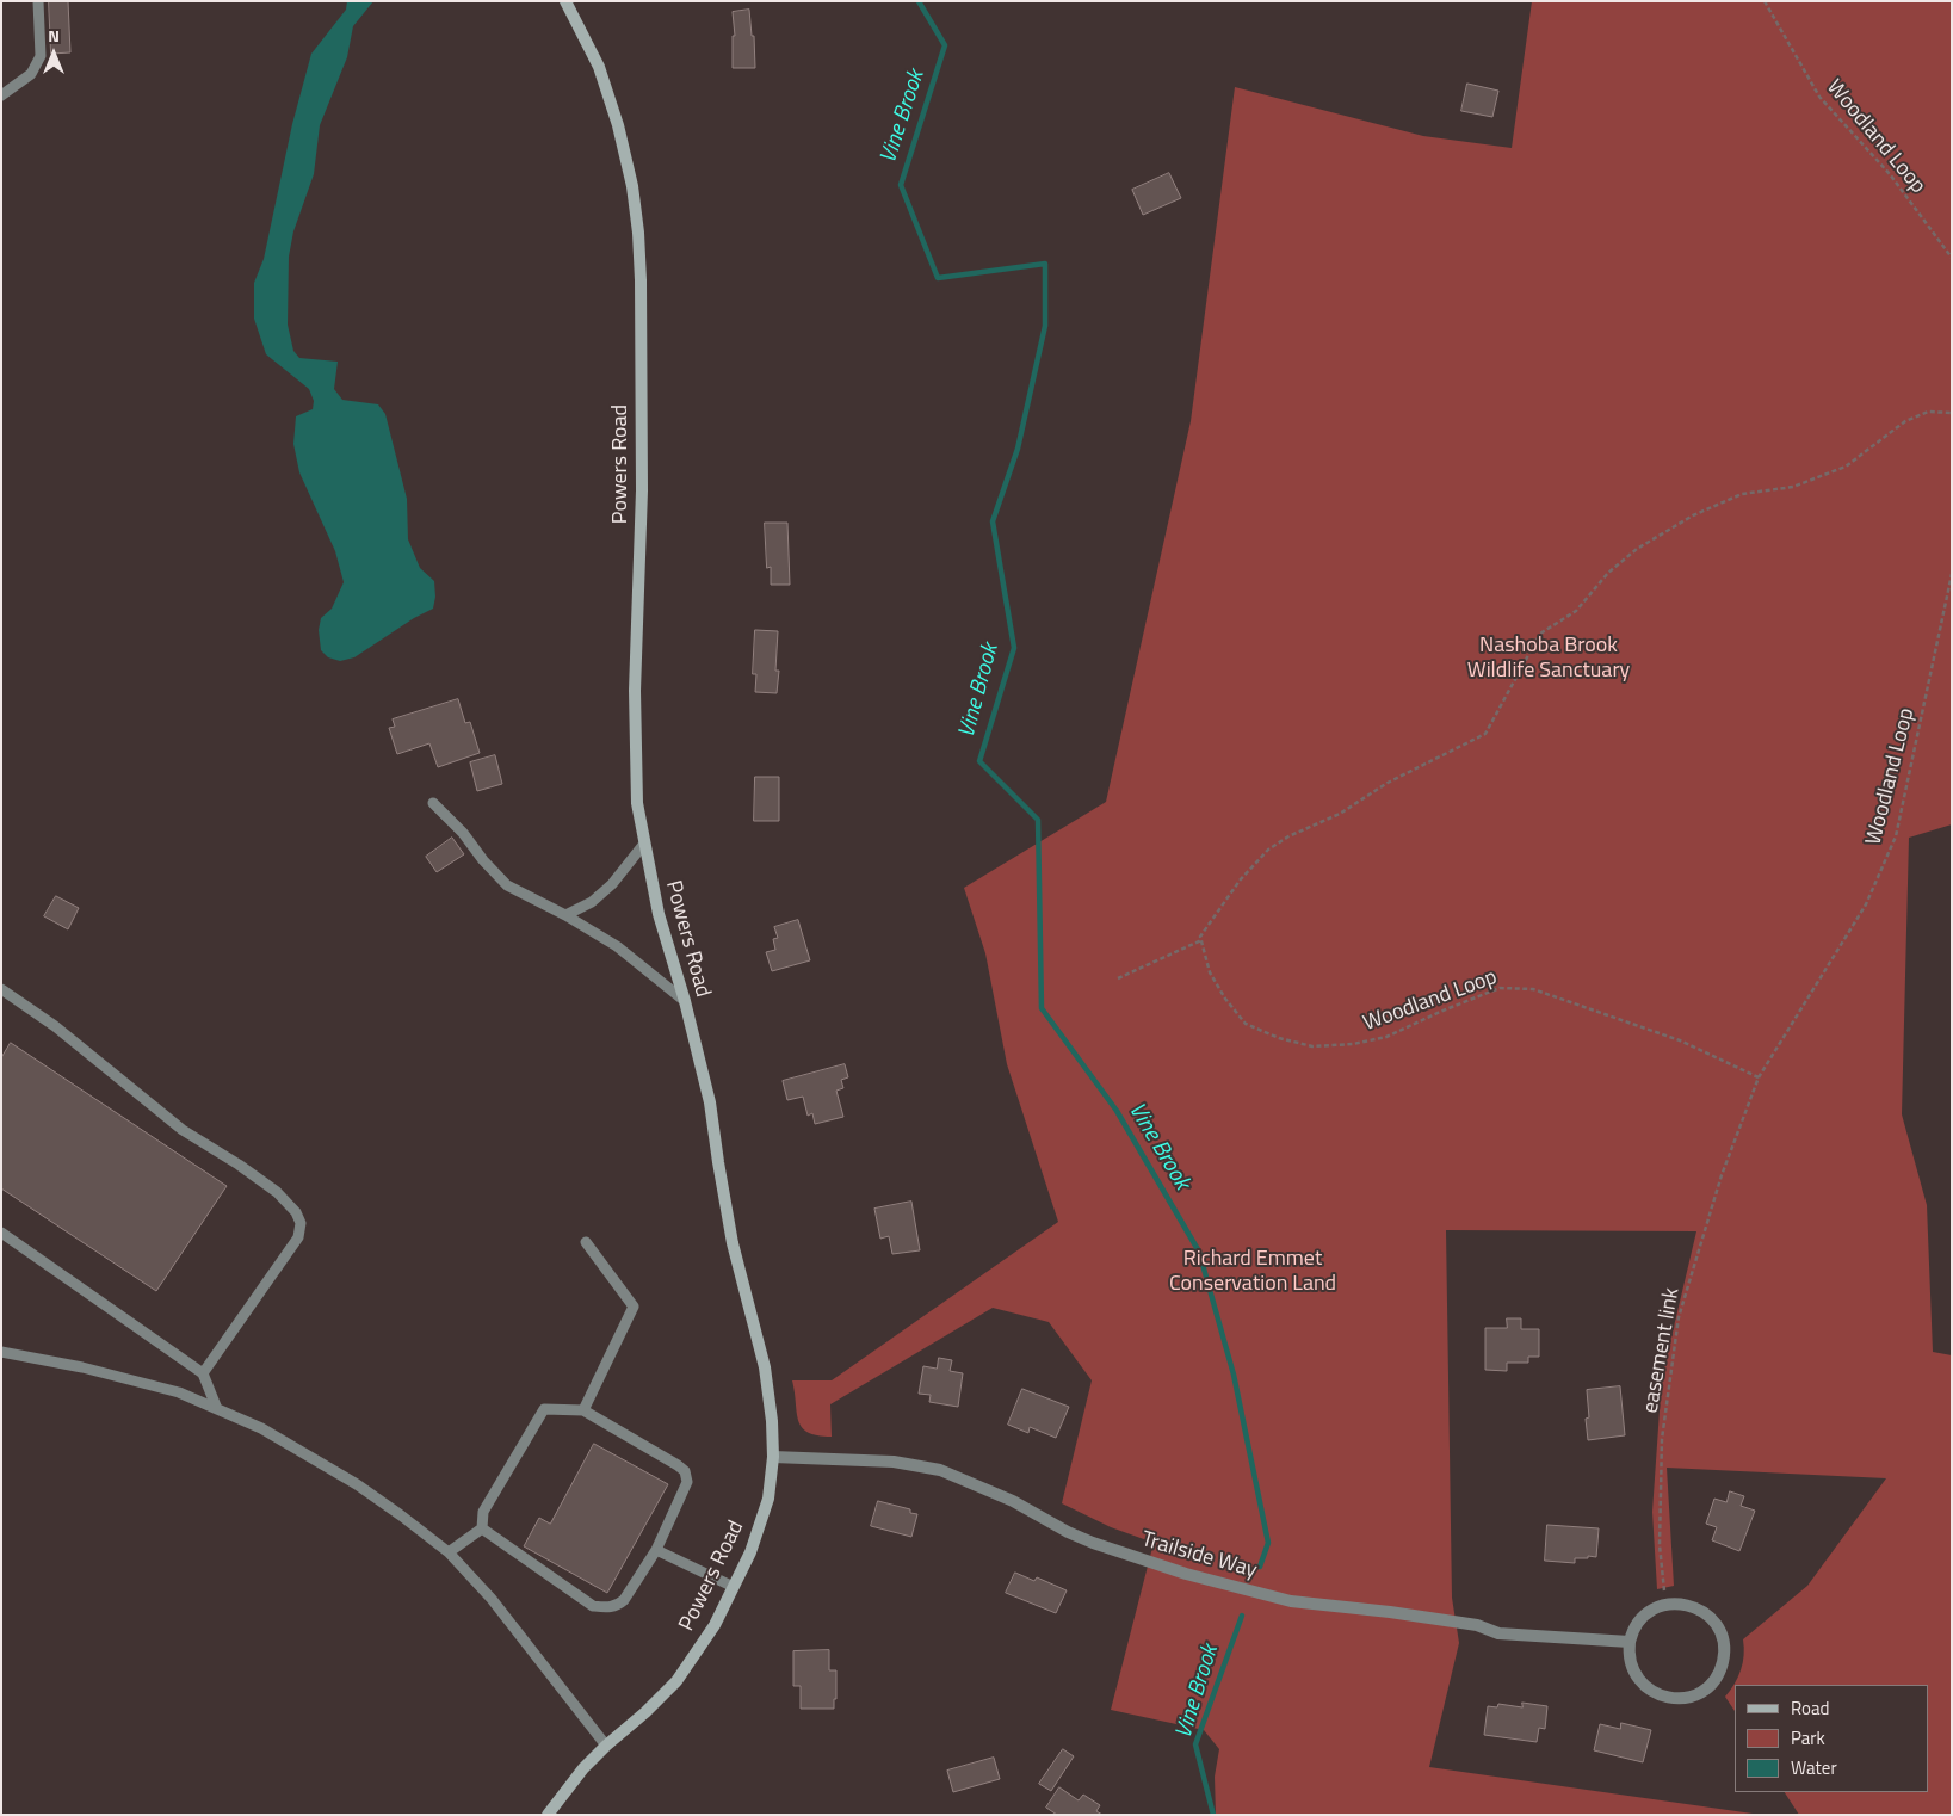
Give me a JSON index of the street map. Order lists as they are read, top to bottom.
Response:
{
  "streets": {
    "main road": ["Powers Road"],
    "street": ["Trailside Way"],
    "path": ["Woodland Loop", "easement link"]
  },
  "crossings": [
    ["Woodland Loop", "easement link"],
    ["Powers Road", "Trailside Way"],
    ["easement link", "Trailside Way"]
  ],
  "water": ["Vine Brook"],
  "parks": ["Nashoba Brook Wildlife Sanctuary", "Richard Emmet Conservation Land"],
  "legend": ["Road", "Park", "Water"],
  "north": "top"
}
